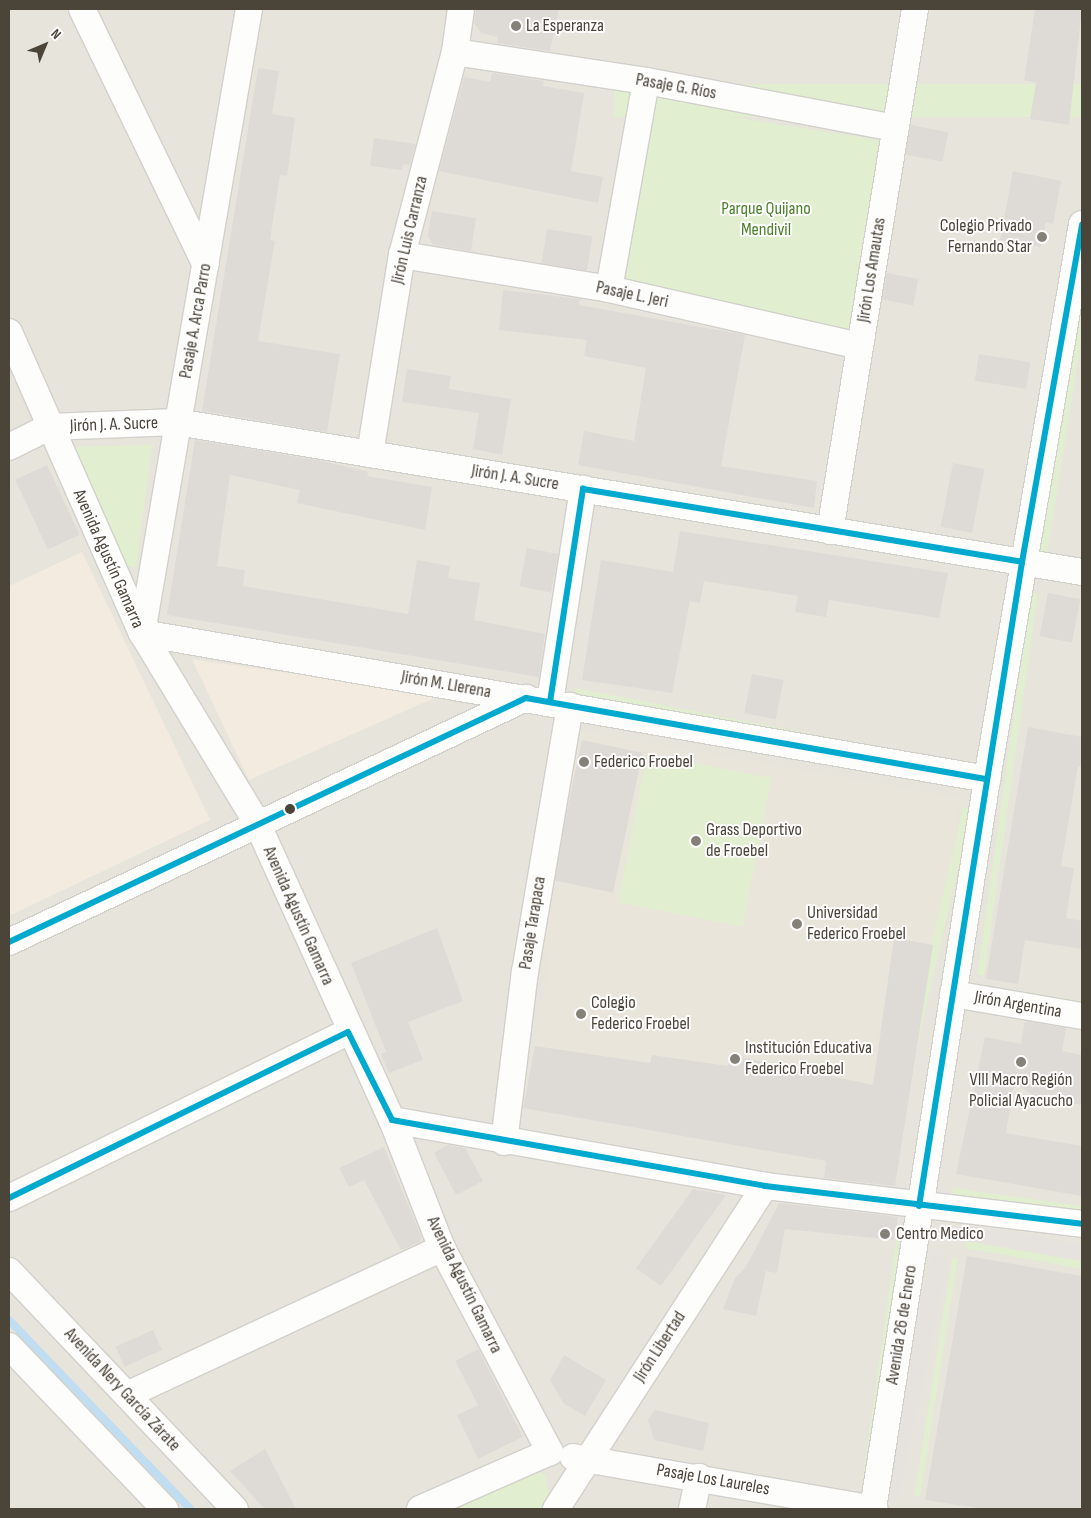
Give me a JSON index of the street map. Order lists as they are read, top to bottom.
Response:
{
  "streets": {
    "street": [
      "Pasaje G. Ríos",
      "Jirón Luis Carranza",
      "Jirón Los Amautas",
      "Pasaje L. Jeri",
      "Pasaje A. Arca Parro",
      "Jirón J. A. Sucre",
      "Avenida Agustín Gamarra",
      "Jirón M. Llerena",
      "Pasaje Tarapaca",
      "Jirón Argentina",
      "Avenida 26 de Enero",
      "Jirón Libertad",
      "Avenida Nery García Zárate",
      "Pasaje Los Laureles"
    ]
  },
  "crossings": [
    ["Pasaje G. Ríos", "Jirón Luis Carranza"],
    ["Pasaje G. Ríos", "Jirón Los Amautas"],
    ["Jirón Luis Carranza", "Pasaje L. Jeri"],
    ["Jirón Luis Carranza", "Jirón J. A. Sucre"],
    ["Jirón Los Amautas", "Pasaje L. Jeri"],
    ["Jirón Los Amautas", "Jirón J. A. Sucre"],
    ["Pasaje A. Arca Parro", "Jirón J. A. Sucre"],
    ["Pasaje A. Arca Parro", "Avenida Agustín Gamarra"],
    ["Pasaje A. Arca Parro", "Jirón M. Llerena"],
    ["Jirón J. A. Sucre", "Avenida Agustín Gamarra"],
    ["Jirón J. A. Sucre", "Pasaje Tarapaca"],
    ["Jirón J. A. Sucre", "Avenida 26 de Enero"],
    ["Avenida Agustín Gamarra", "Jirón M. Llerena"],
    ["Avenida Agustín Gamarra", "Pasaje Los Laureles"],
    ["Jirón M. Llerena", "Pasaje Tarapaca"],
    ["Jirón M. Llerena", "Avenida 26 de Enero"],
    ["Jirón Argentina", "Avenida 26 de Enero"],
    ["Avenida 26 de Enero", "Pasaje Los Laureles"],
    ["Jirón Libertad", "Pasaje Los Laureles"]
  ],
  "parks": ["Parque Quijano Mendivil"],
  "places": [
    "La Esperanza",
    "Colegio Privado Fernando Star",
    "Federico Froebel",
    "Grass Deportivo de Froebel",
    "Universidad Federico Froebel",
    "Colegio Federico Froebel",
    "Institución Educativa Federico Froebel",
    "VIII Macro Región Policial Ayacucho",
    "Centro Medico"
  ],
  "north": "top right"
}
